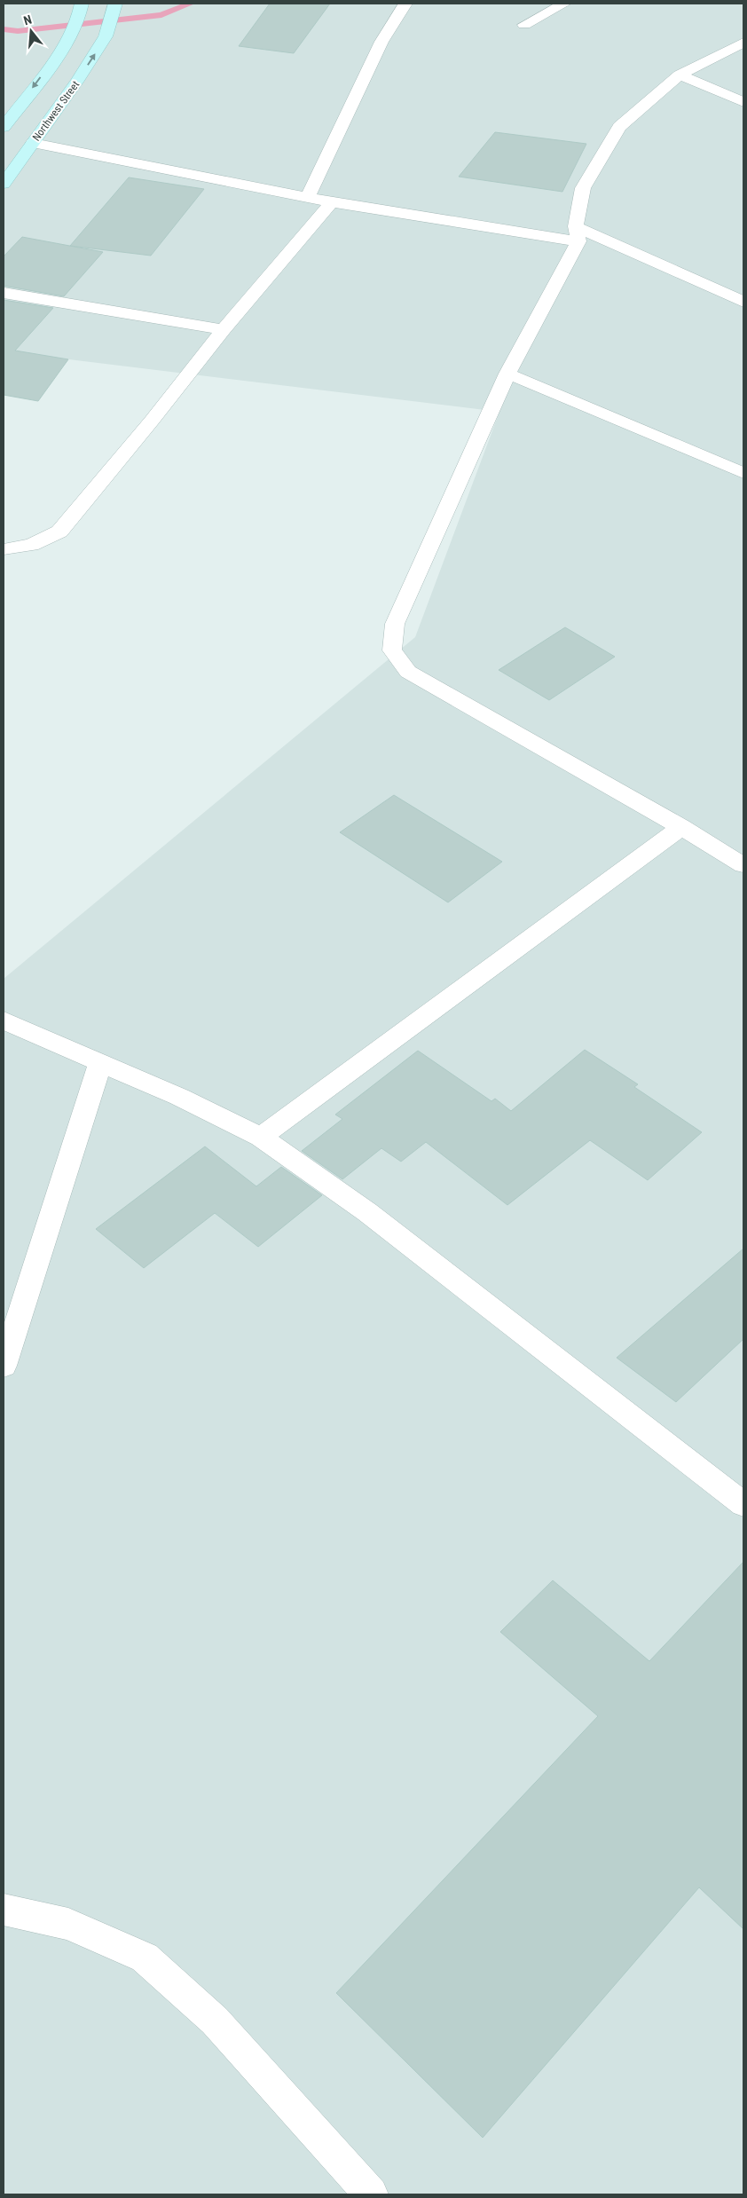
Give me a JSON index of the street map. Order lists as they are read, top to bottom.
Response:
{
  "streets": {
    "main road": ["Northwest Street"]
  },
  "north": "top"
}
